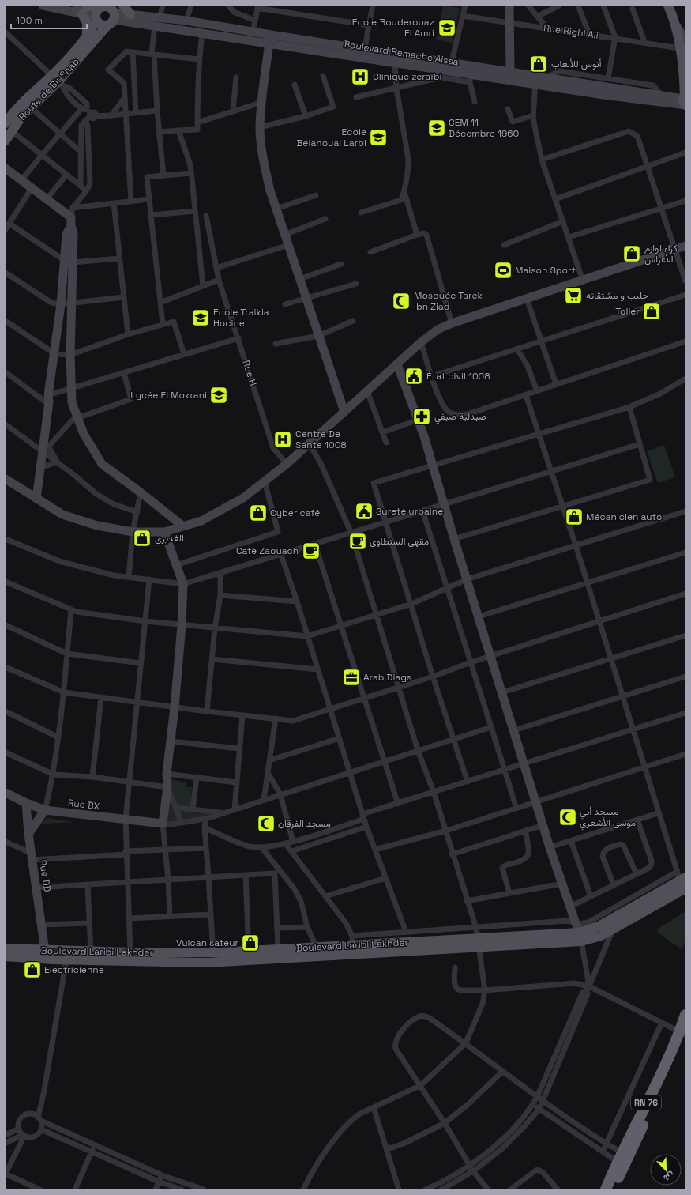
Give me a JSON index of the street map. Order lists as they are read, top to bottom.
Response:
{
  "streets": {
    "highway": ["RN 76"],
    "main road": ["Route de Bir Snab", "Boulevard Laribi Lakhder"],
    "street": [
      "Rue Righi Ali",
      "Boulevard Remache Aissa",
      "Rue H",
      "Rue BX",
      "Rue DD"
    ]
  },
  "crossings": [
    ["Boulevard Remache Aissa", "Route de Bir Snab"],
    ["Rue BX", "Rue DD"],
    ["Rue DD", "Boulevard Laribi Lakhder"]
  ],
  "places": {
    "school or university": [
      "Ecole Bouderouaz El Amri",
      "CEM 11 Décembre 1960",
      "Ecole Belahoual Larbi",
      "Ecole Traikia Hocine",
      "Lycée El Mokrani"
    ],
    "shop": [
      "أنوس للألعاب",
      "كراء لوازم الأعراس",
      "Tolier",
      "Cyber café",
      "Mécanicien auto",
      "الغديري",
      "Vulcanisateur",
      "Electricienne"
    ],
    "hospital": ["Clinique zeraïbi", "Centre De Sante 1008"],
    "sports": ["Maison Sport"],
    "supermarket": ["حليب و مشتقاته"],
    "mosque": ["Mosquée Tarek Ibn Ziad", "مسجد أبي موسى الأشعري", "مسجد الفرقان"],
    "public building": ["État civil 1008", "Sureté urbaine"],
    "pharmacy": ["صيدلية صيفي"],
    "cafe": ["مقهى السنطاوي", "Café Zaouach"],
    "office": ["Arab Diags"]
  },
  "scale_bar": "100 m",
  "north": "bottom right"
}
